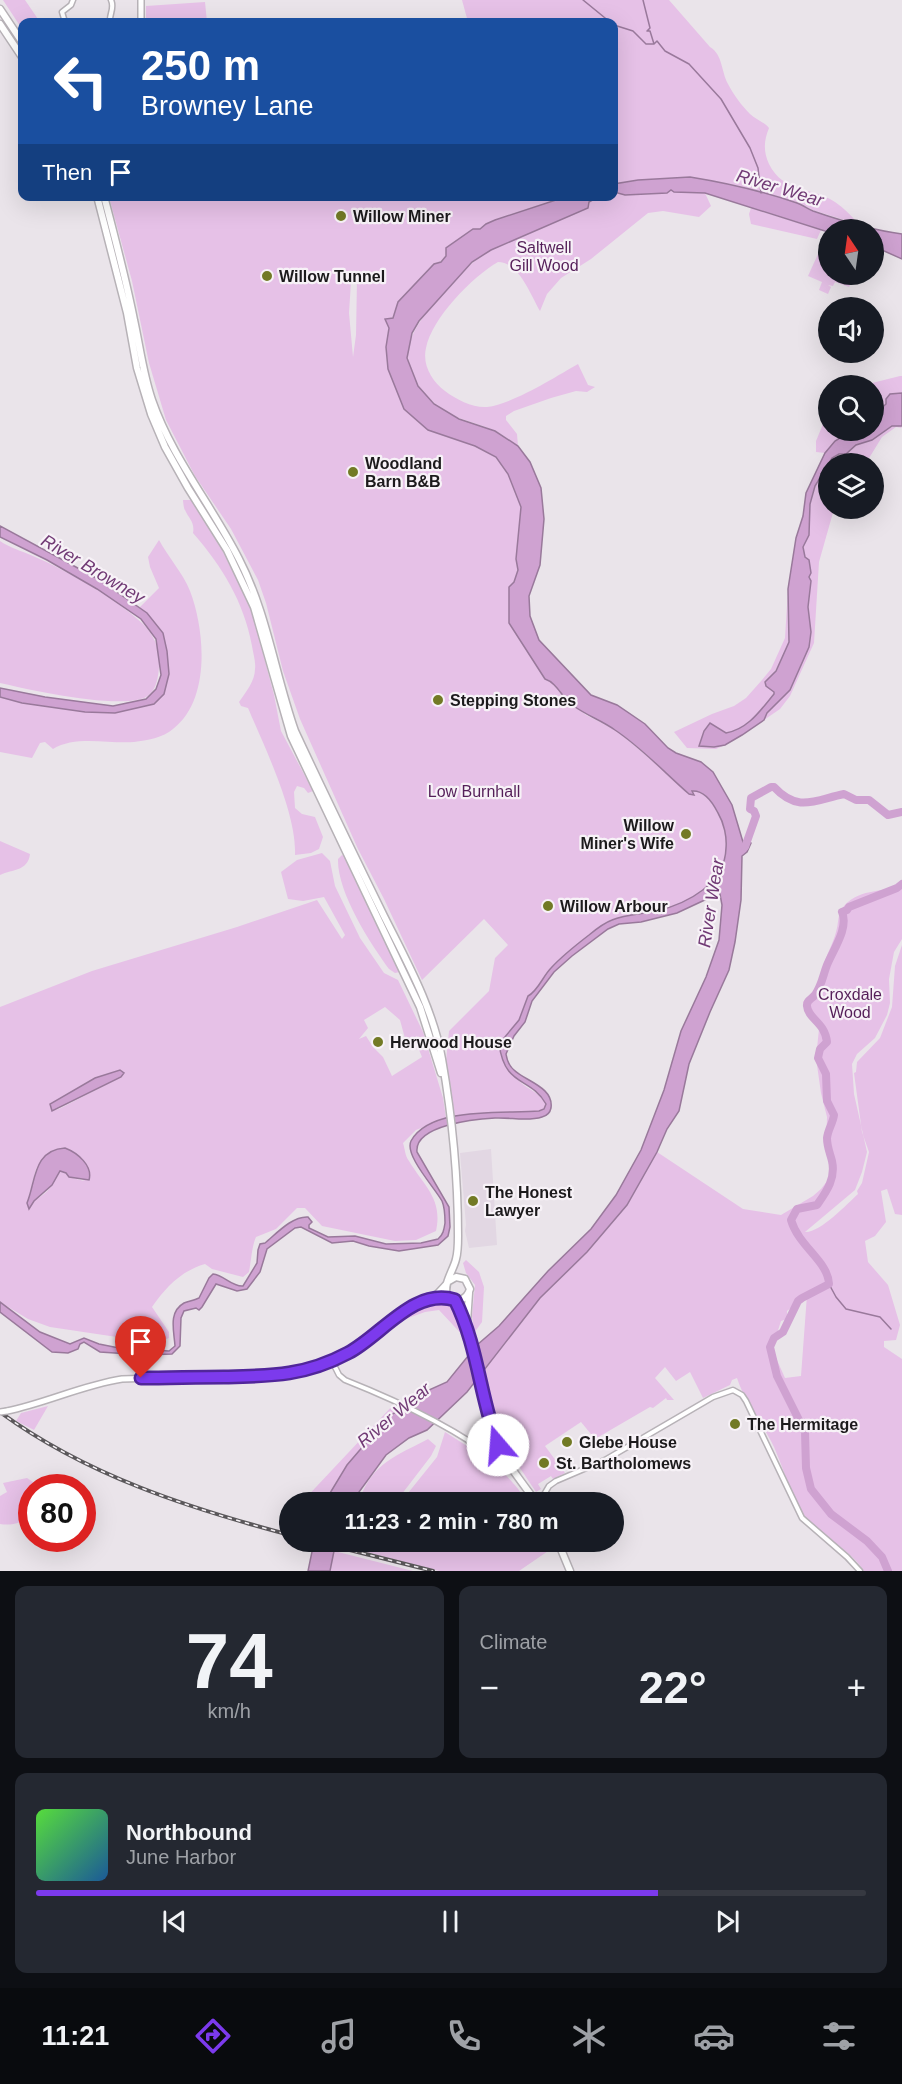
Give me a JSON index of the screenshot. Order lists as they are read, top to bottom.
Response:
{
  "water": ["River Wear", "River Browney"],
  "parks": ["Saltwell Gill Wood", "Low Burnhall", "Croxdale Wood"],
  "places": [
    "Willow Miner",
    "Willow Tunnel",
    "Woodland Barn B&B",
    "Stepping Stones",
    "Willow Miner's Wife",
    "Willow Arbour",
    "Herwood House",
    "The Honest Lawyer",
    "The Hermitage",
    "Glebe House",
    "St. Bartholomews"
  ],
  "north": "top",
  "page": {
    "turn": ["250 m", "Browney Lane"],
    "then": "Then",
    "limit": "80",
    "trip": "11:23 · 2 min · 780 m",
    "tile": [
      ["74", "km/h"],
      "Climate"
    ],
    "heat": ["−", "22°", "+"],
    "song": ["Northbound", "June Harbor"],
    "tabs": "11:21"
  }
}
